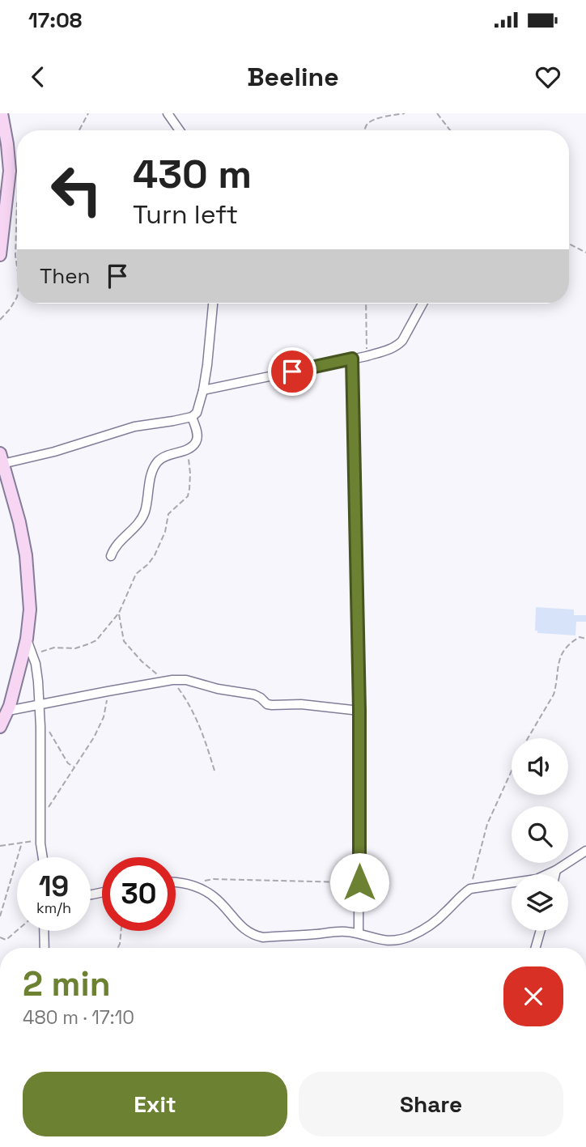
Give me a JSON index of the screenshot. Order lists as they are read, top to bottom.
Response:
{
  "page": {
    "status": "17:08",
    "header": "Beeline",
    "turn": ["430 m", "Turn left"],
    "then": "Then",
    "speed": "19 km/h",
    "limit": "30",
    "heading": ["2 min", "480 m · 17:10"],
    "buttons": ["Exit", "Share"]
  }
}
